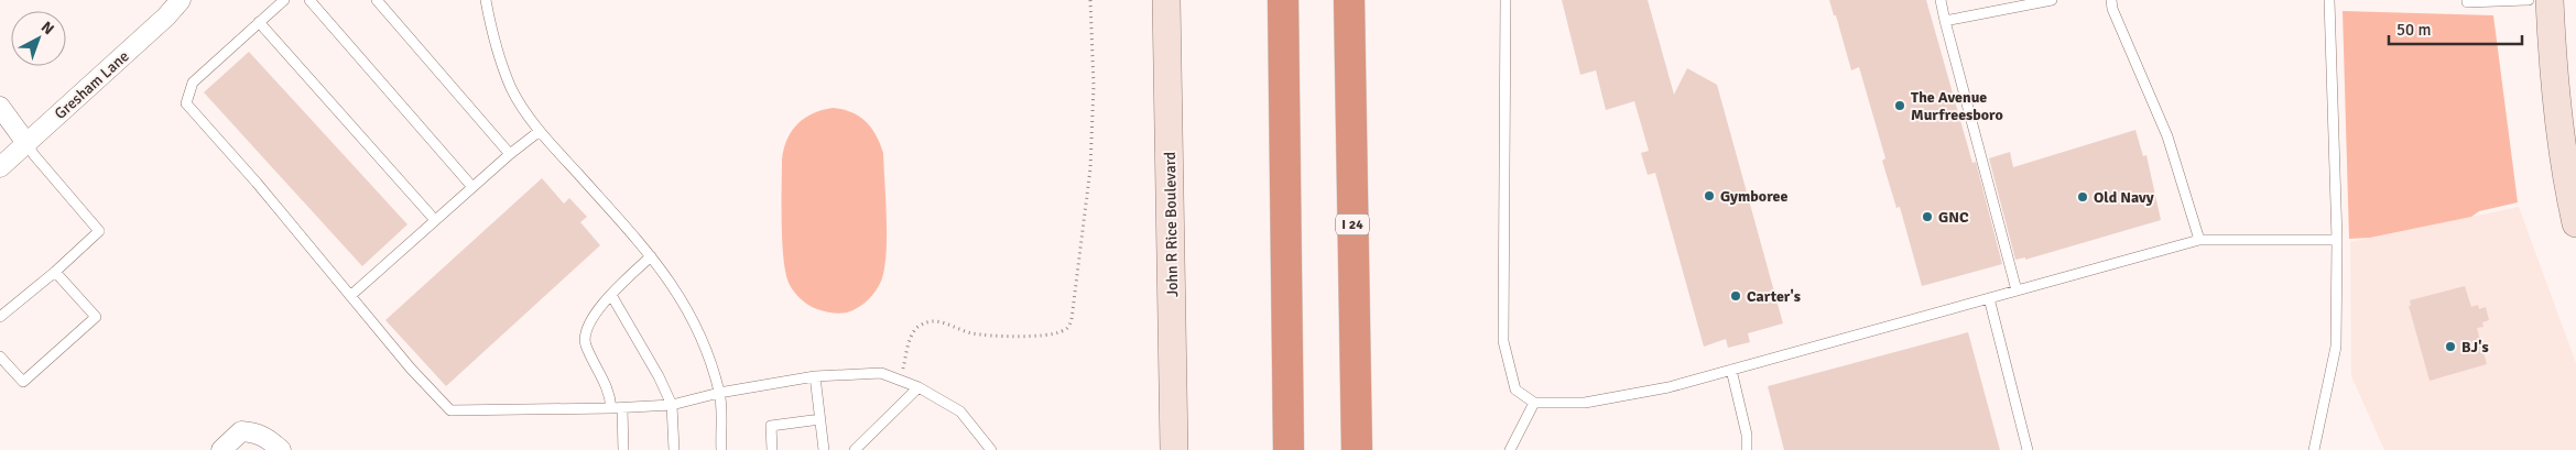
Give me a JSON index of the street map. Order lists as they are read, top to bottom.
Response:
{
  "streets": {
    "highway": ["I 24"],
    "street": ["Gresham Lane", "John R Rice Boulevard"]
  },
  "places": [
    "The Avenue Murfreesboro",
    "Gymboree",
    "Old Navy",
    "GNC",
    "Carter's",
    "BJ's"
  ],
  "scale_bar": "50 m",
  "north": "top right"
}
